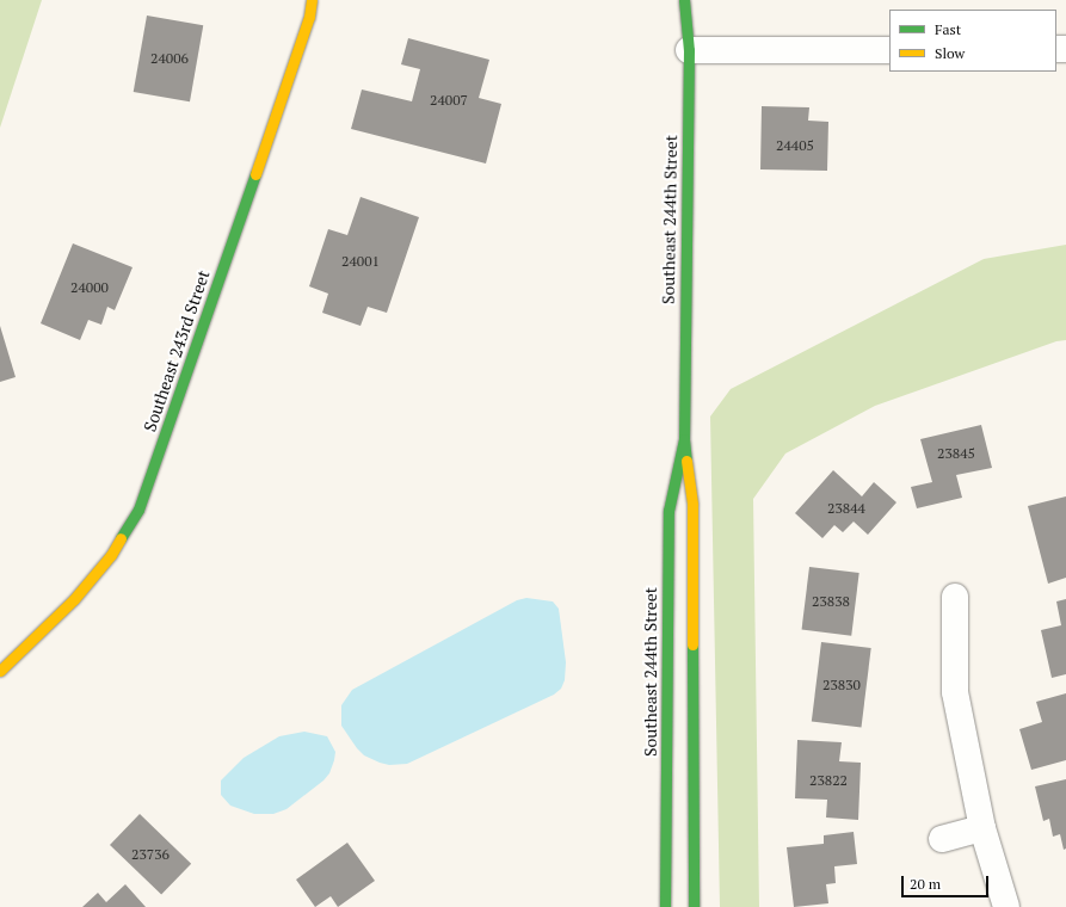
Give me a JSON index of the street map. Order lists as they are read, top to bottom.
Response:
{
  "streets": {
    "street": ["Southeast 244th Street", "Southeast 243rd Street"]
  },
  "house_numbers": [
    "24006",
    "24007",
    "24405",
    "24001",
    "24000",
    "23845",
    "23844",
    "23838",
    "23830",
    "23822",
    "23736"
  ],
  "legend": ["Fast", "Slow"],
  "scale_bar": "20 m"
}
